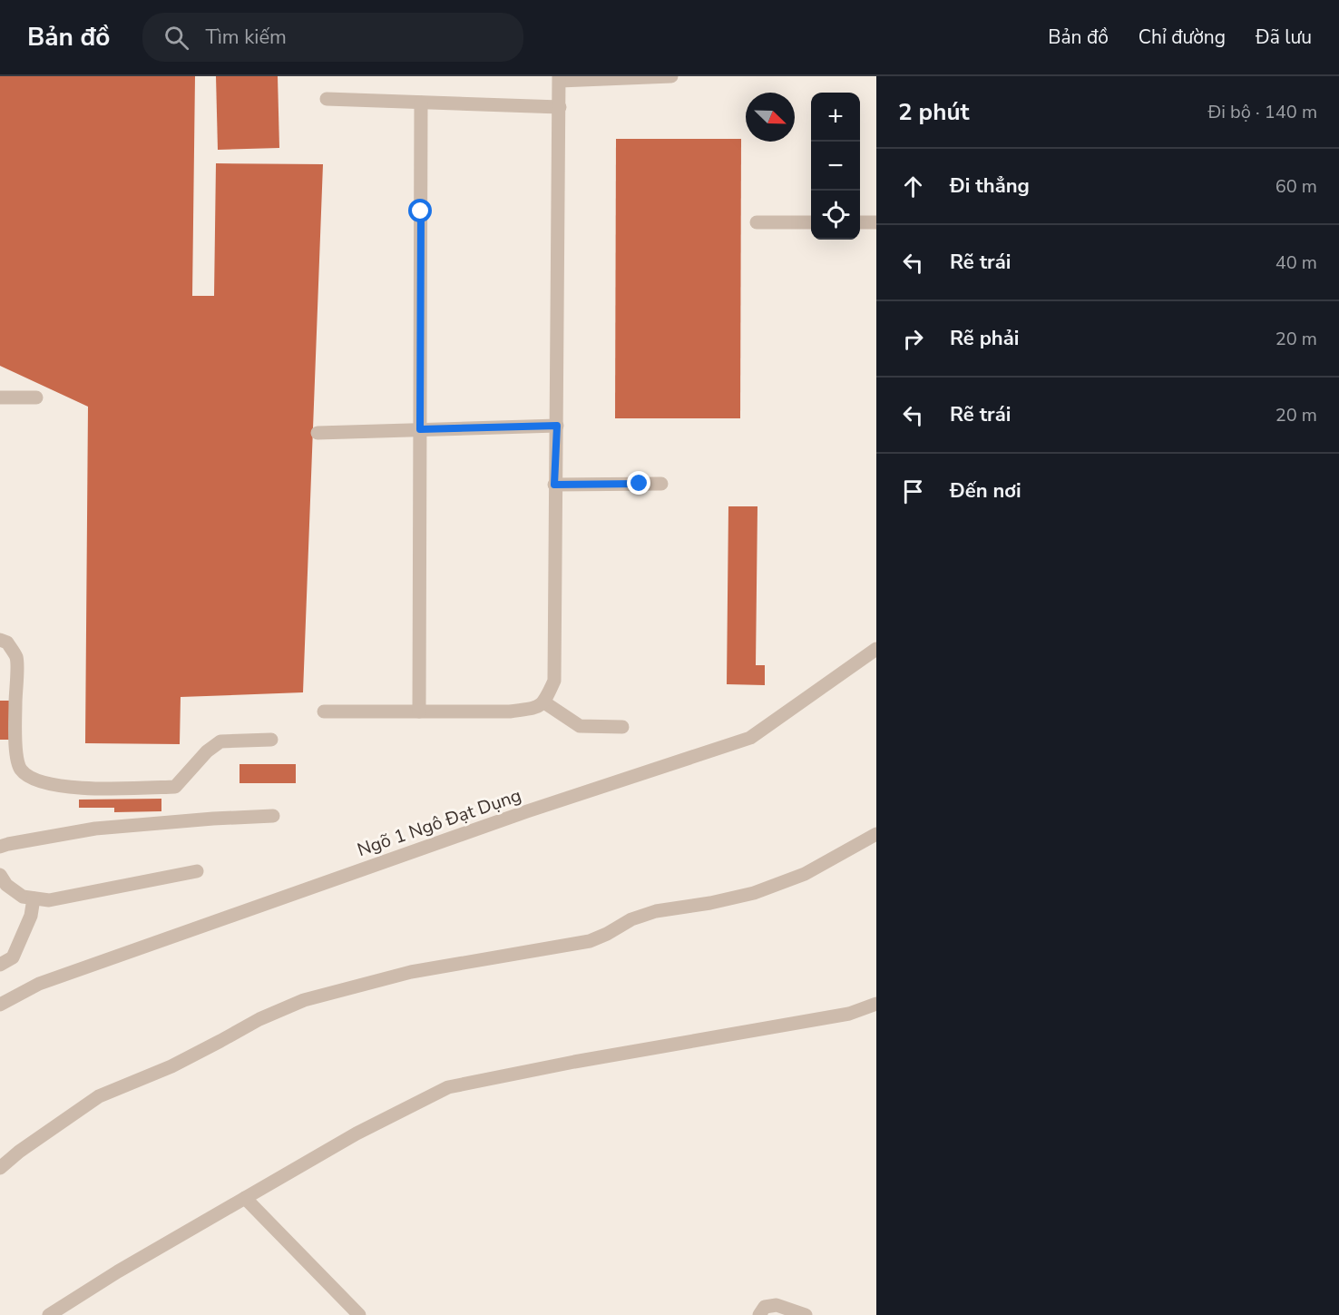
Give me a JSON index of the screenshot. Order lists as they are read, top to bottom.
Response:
{
  "streets": {
    "street": ["Ngõ 1 Ngô Đạt Dụng"]
  },
  "north": "bottom right",
  "page": {
    "header": "Bản đồ",
    "search": "Tìm kiếm",
    "nav": ["Bản đồ", "Chỉ đường", "Đã lưu"],
    "heading": ["2 phút", "Đi bộ · 140 m"],
    "map_buttons": ["+", "−"],
    "list": [
      ["Đi thẳng", "60 m"],
      ["Rẽ trái", "40 m"],
      ["Rẽ phải", "20 m"],
      ["Rẽ trái", "20 m"],
      "Đến nơi"
    ]
  }
}
